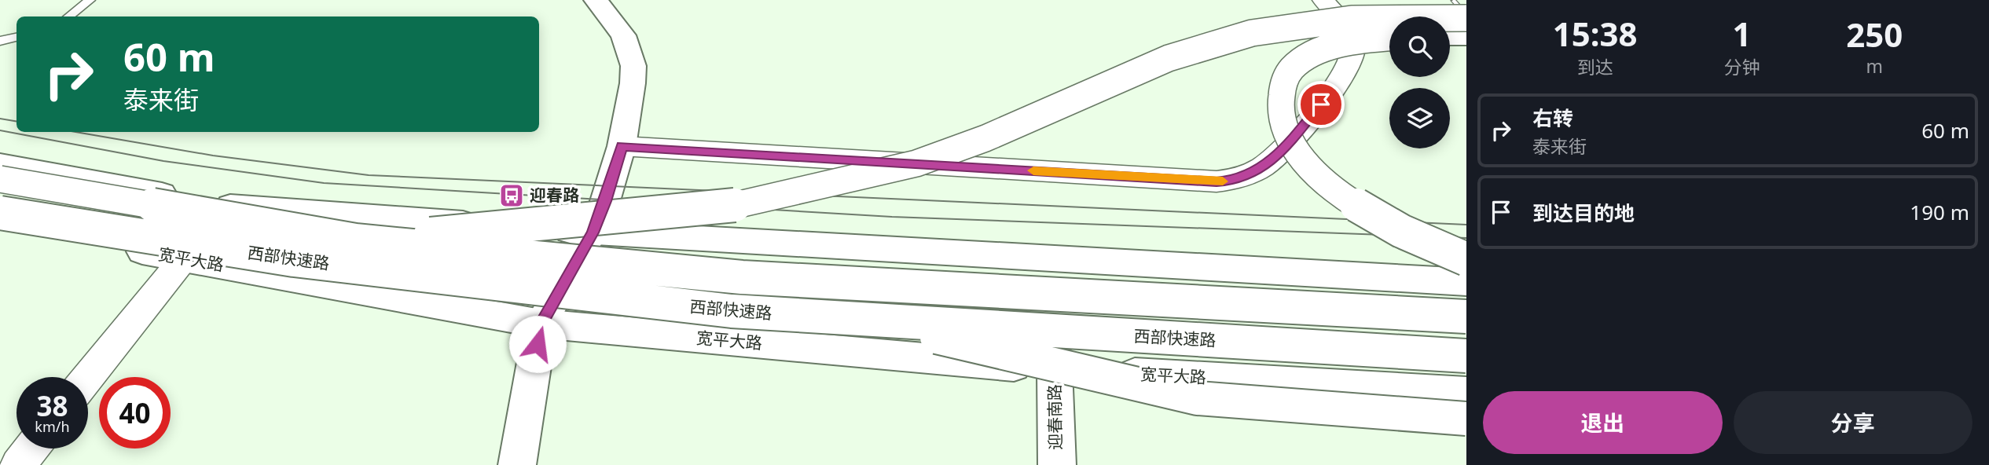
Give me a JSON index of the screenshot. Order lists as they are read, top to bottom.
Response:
{
  "streets": {
    "main road": ["西部快速路", "宽平大路", "迎春南路"]
  },
  "crossings": [
    ["宽平大路", "迎春南路"]
  ],
  "places": {
    "bus stop": ["迎春路"]
  },
  "page": {
    "eta": [
      "15:38",
      "到达",
      "1",
      "分钟",
      "250",
      "m"
    ],
    "turn": ["60 m", "泰来街"],
    "list": [
      {
        "name": "右转",
        "note": "泰来街",
        "value": "60 m"
      },
      {
        "name": "到达目的地",
        "value": "190 m"
      }
    ],
    "speed": "38 km/h",
    "limit": "40",
    "buttons": ["退出", "分享"]
  }
}
